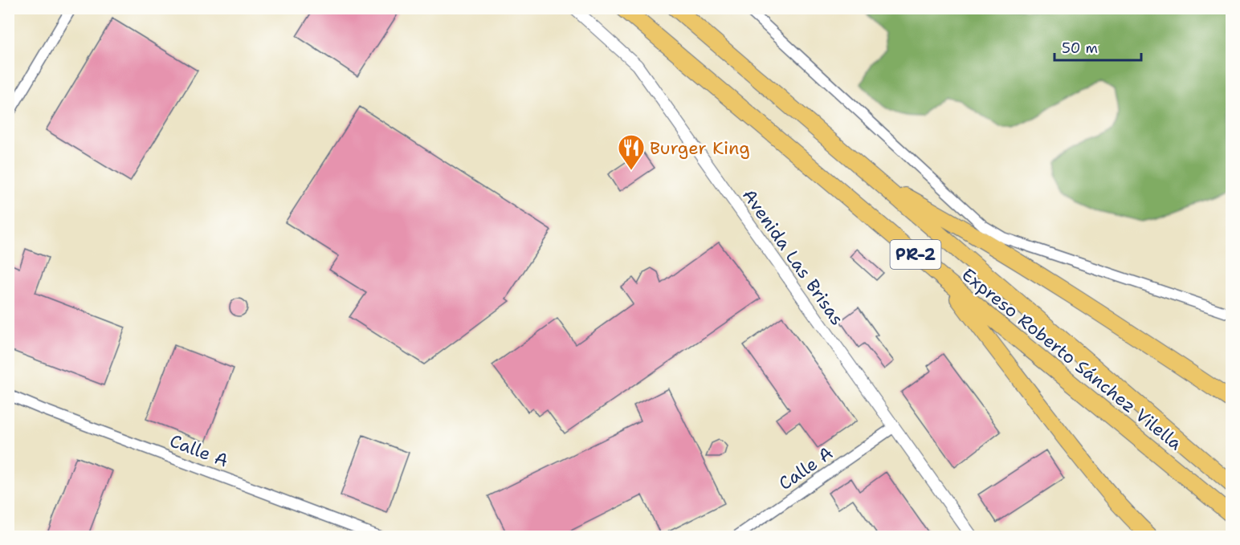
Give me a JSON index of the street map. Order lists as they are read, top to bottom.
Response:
{
  "streets": {
    "highway": ["PR-2", "Expreso Roberto Sánchez Vilella"],
    "street": ["Avenida Las Brisas", "Calle A"]
  },
  "crossings": [
    ["Avenida Las Brisas", "Calle A"]
  ],
  "places": {
    "restaurant": ["Burger King"]
  },
  "scale_bar": "50 m"
}
